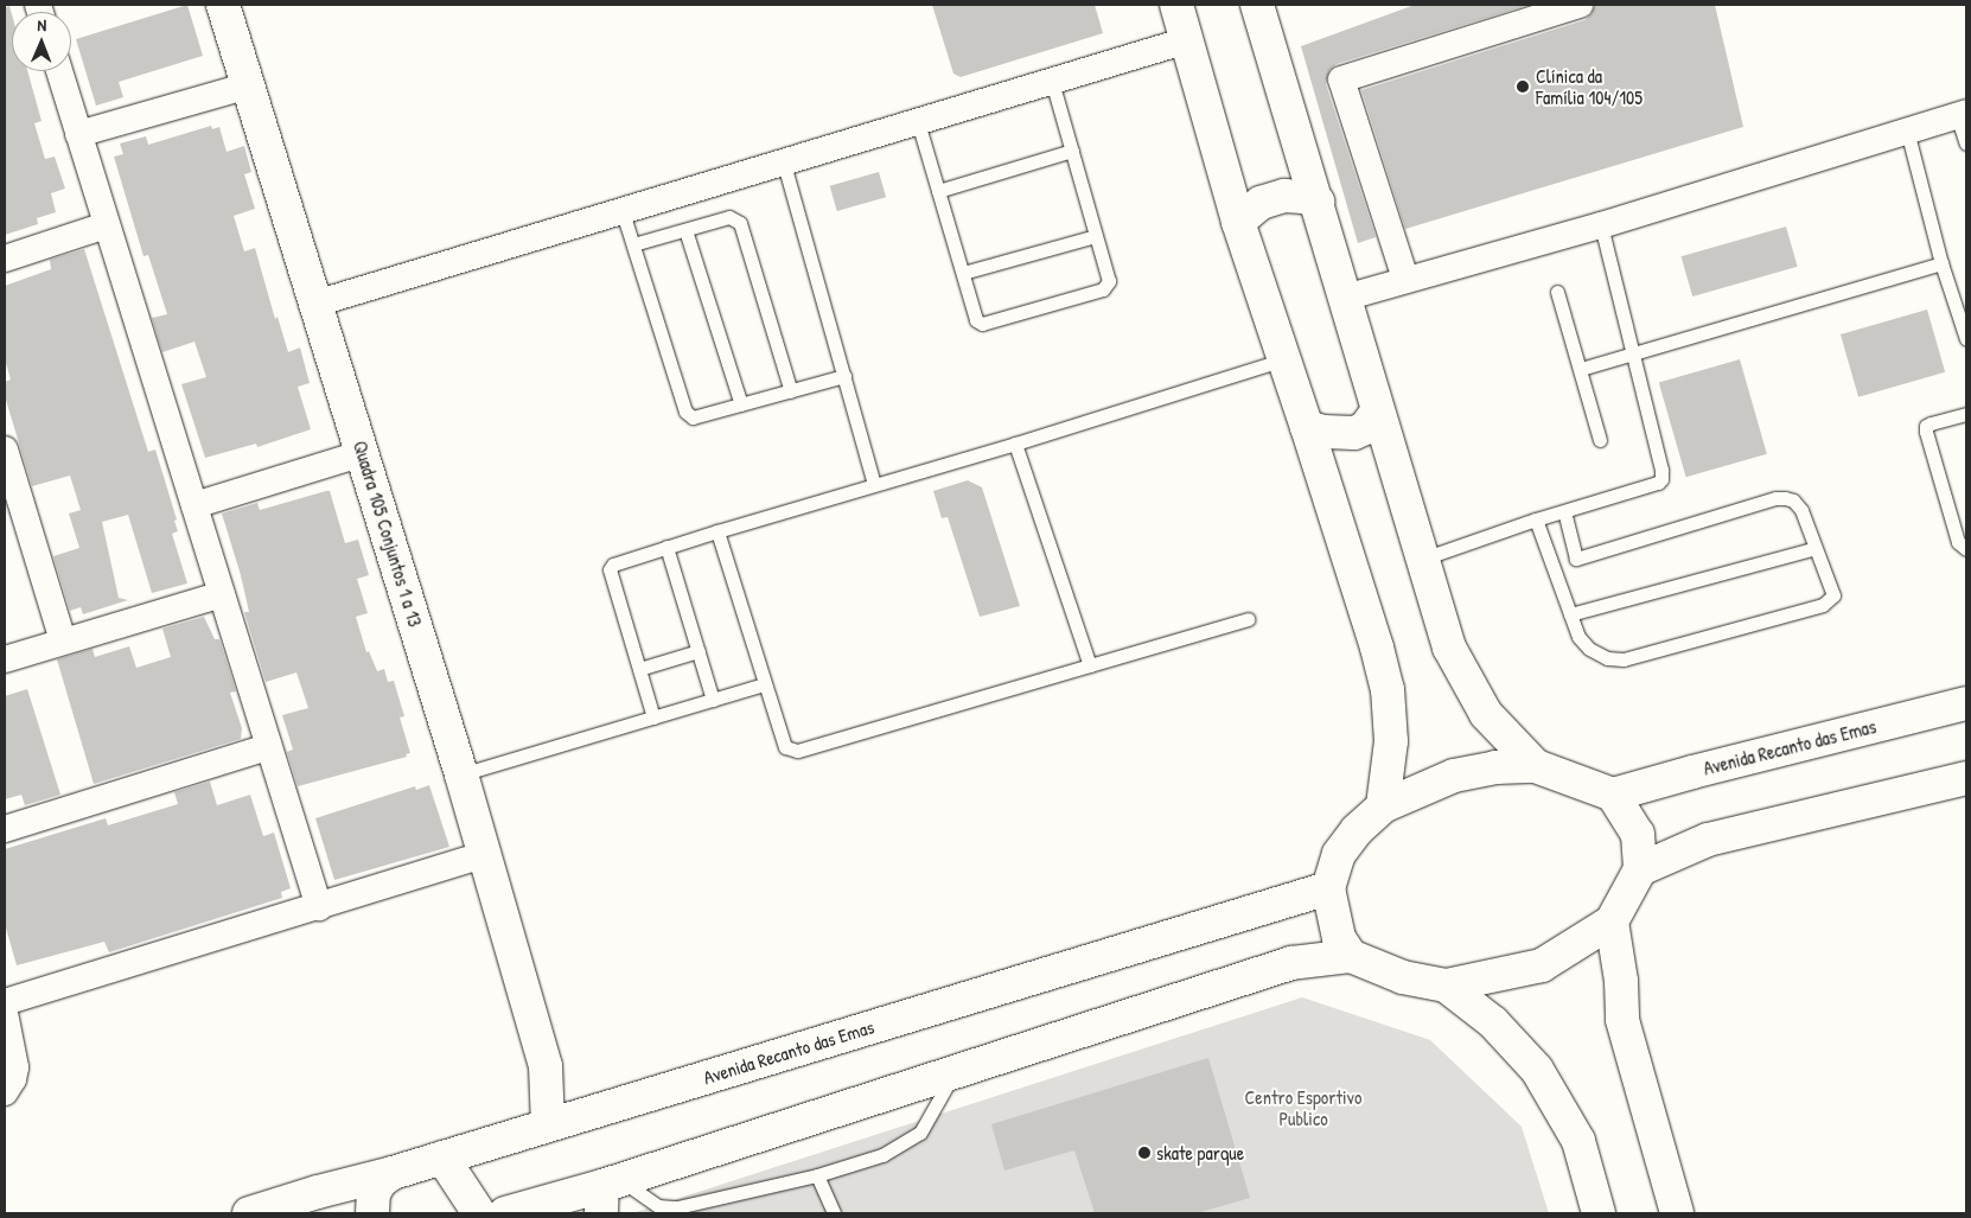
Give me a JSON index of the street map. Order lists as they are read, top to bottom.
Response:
{
  "streets": {
    "main road": ["Quadra 105 Conjuntos 1 a 13", "Avenida Recanto das Emas"]
  },
  "crossings": [
    ["Quadra 105 Conjuntos 1 a 13", "Avenida Recanto das Emas"]
  ],
  "parks": ["Centro Esportivo Publico"],
  "places": ["Clínica da Família 104/105", "skate parque"],
  "north": "top"
}
